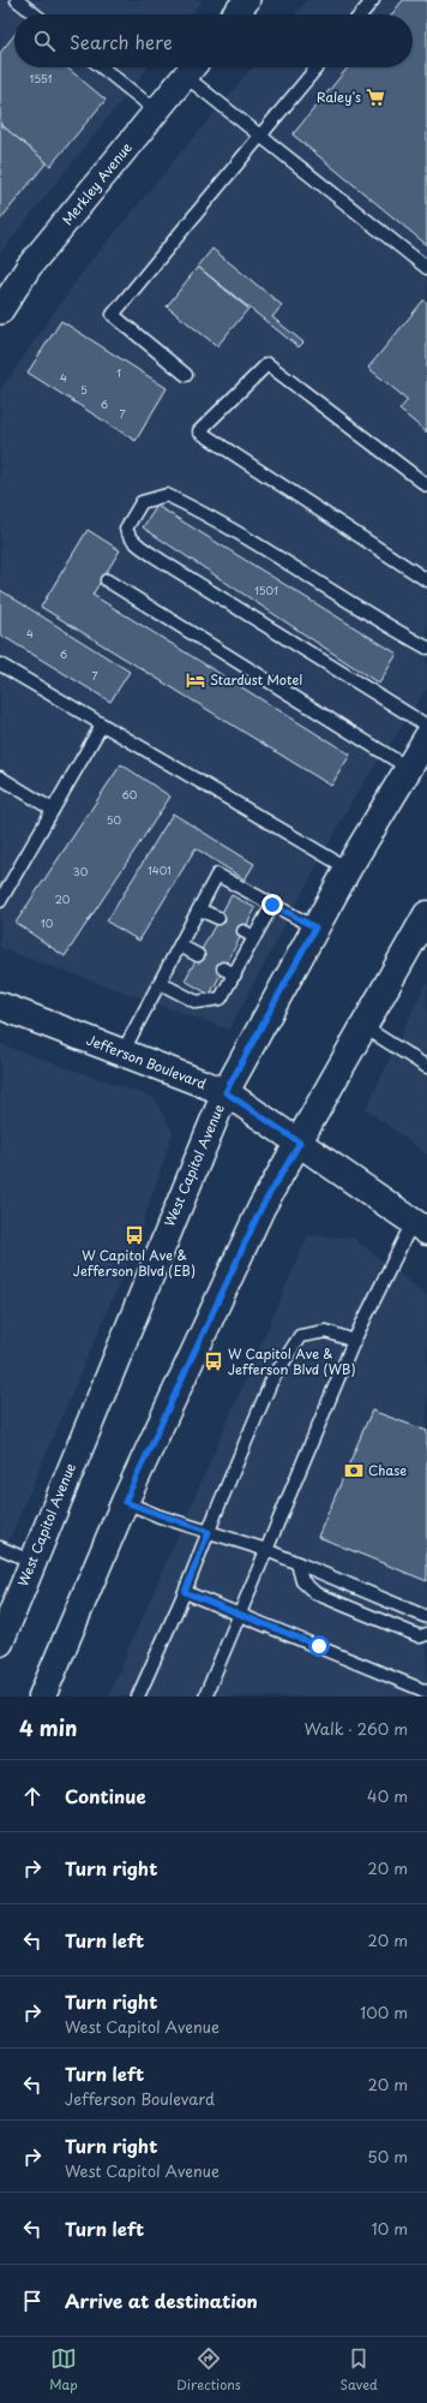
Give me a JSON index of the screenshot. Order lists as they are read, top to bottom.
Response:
{
  "streets": {
    "main road": ["Jefferson Boulevard", "West Capitol Avenue"],
    "street": ["Merkley Avenue"]
  },
  "crossings": [
    ["Jefferson Boulevard", "West Capitol Avenue"]
  ],
  "places": {
    "supermarket": ["Raley's"],
    "hotel": ["Stardust Motel"],
    "bus stop": ["W Capitol Ave & Jefferson Blvd (EB)", "W Capitol Ave & Jefferson Blvd (WB)"],
    "bank": ["Chase"]
  },
  "house_numbers": [
    "1551",
    "1",
    "4",
    "5",
    "6",
    "7",
    "1501",
    "4",
    "6",
    "7",
    "60",
    "50",
    "1401",
    "30",
    "20",
    "10"
  ],
  "page": {
    "search": "Search here",
    "heading": ["4 min", "Walk · 260 m"],
    "list": [
      ["Continue", "40 m"],
      ["Turn right", "20 m"],
      ["Turn left", "20 m"],
      ["Turn right", "West Capitol Avenue", "100 m"],
      ["Turn left", "Jefferson Boulevard", "20 m"],
      ["Turn right", "West Capitol Avenue", "50 m"],
      ["Turn left", "10 m"],
      "Arrive at destination"
    ],
    "nav": ["Map", "Directions", "Saved"]
  }
}
